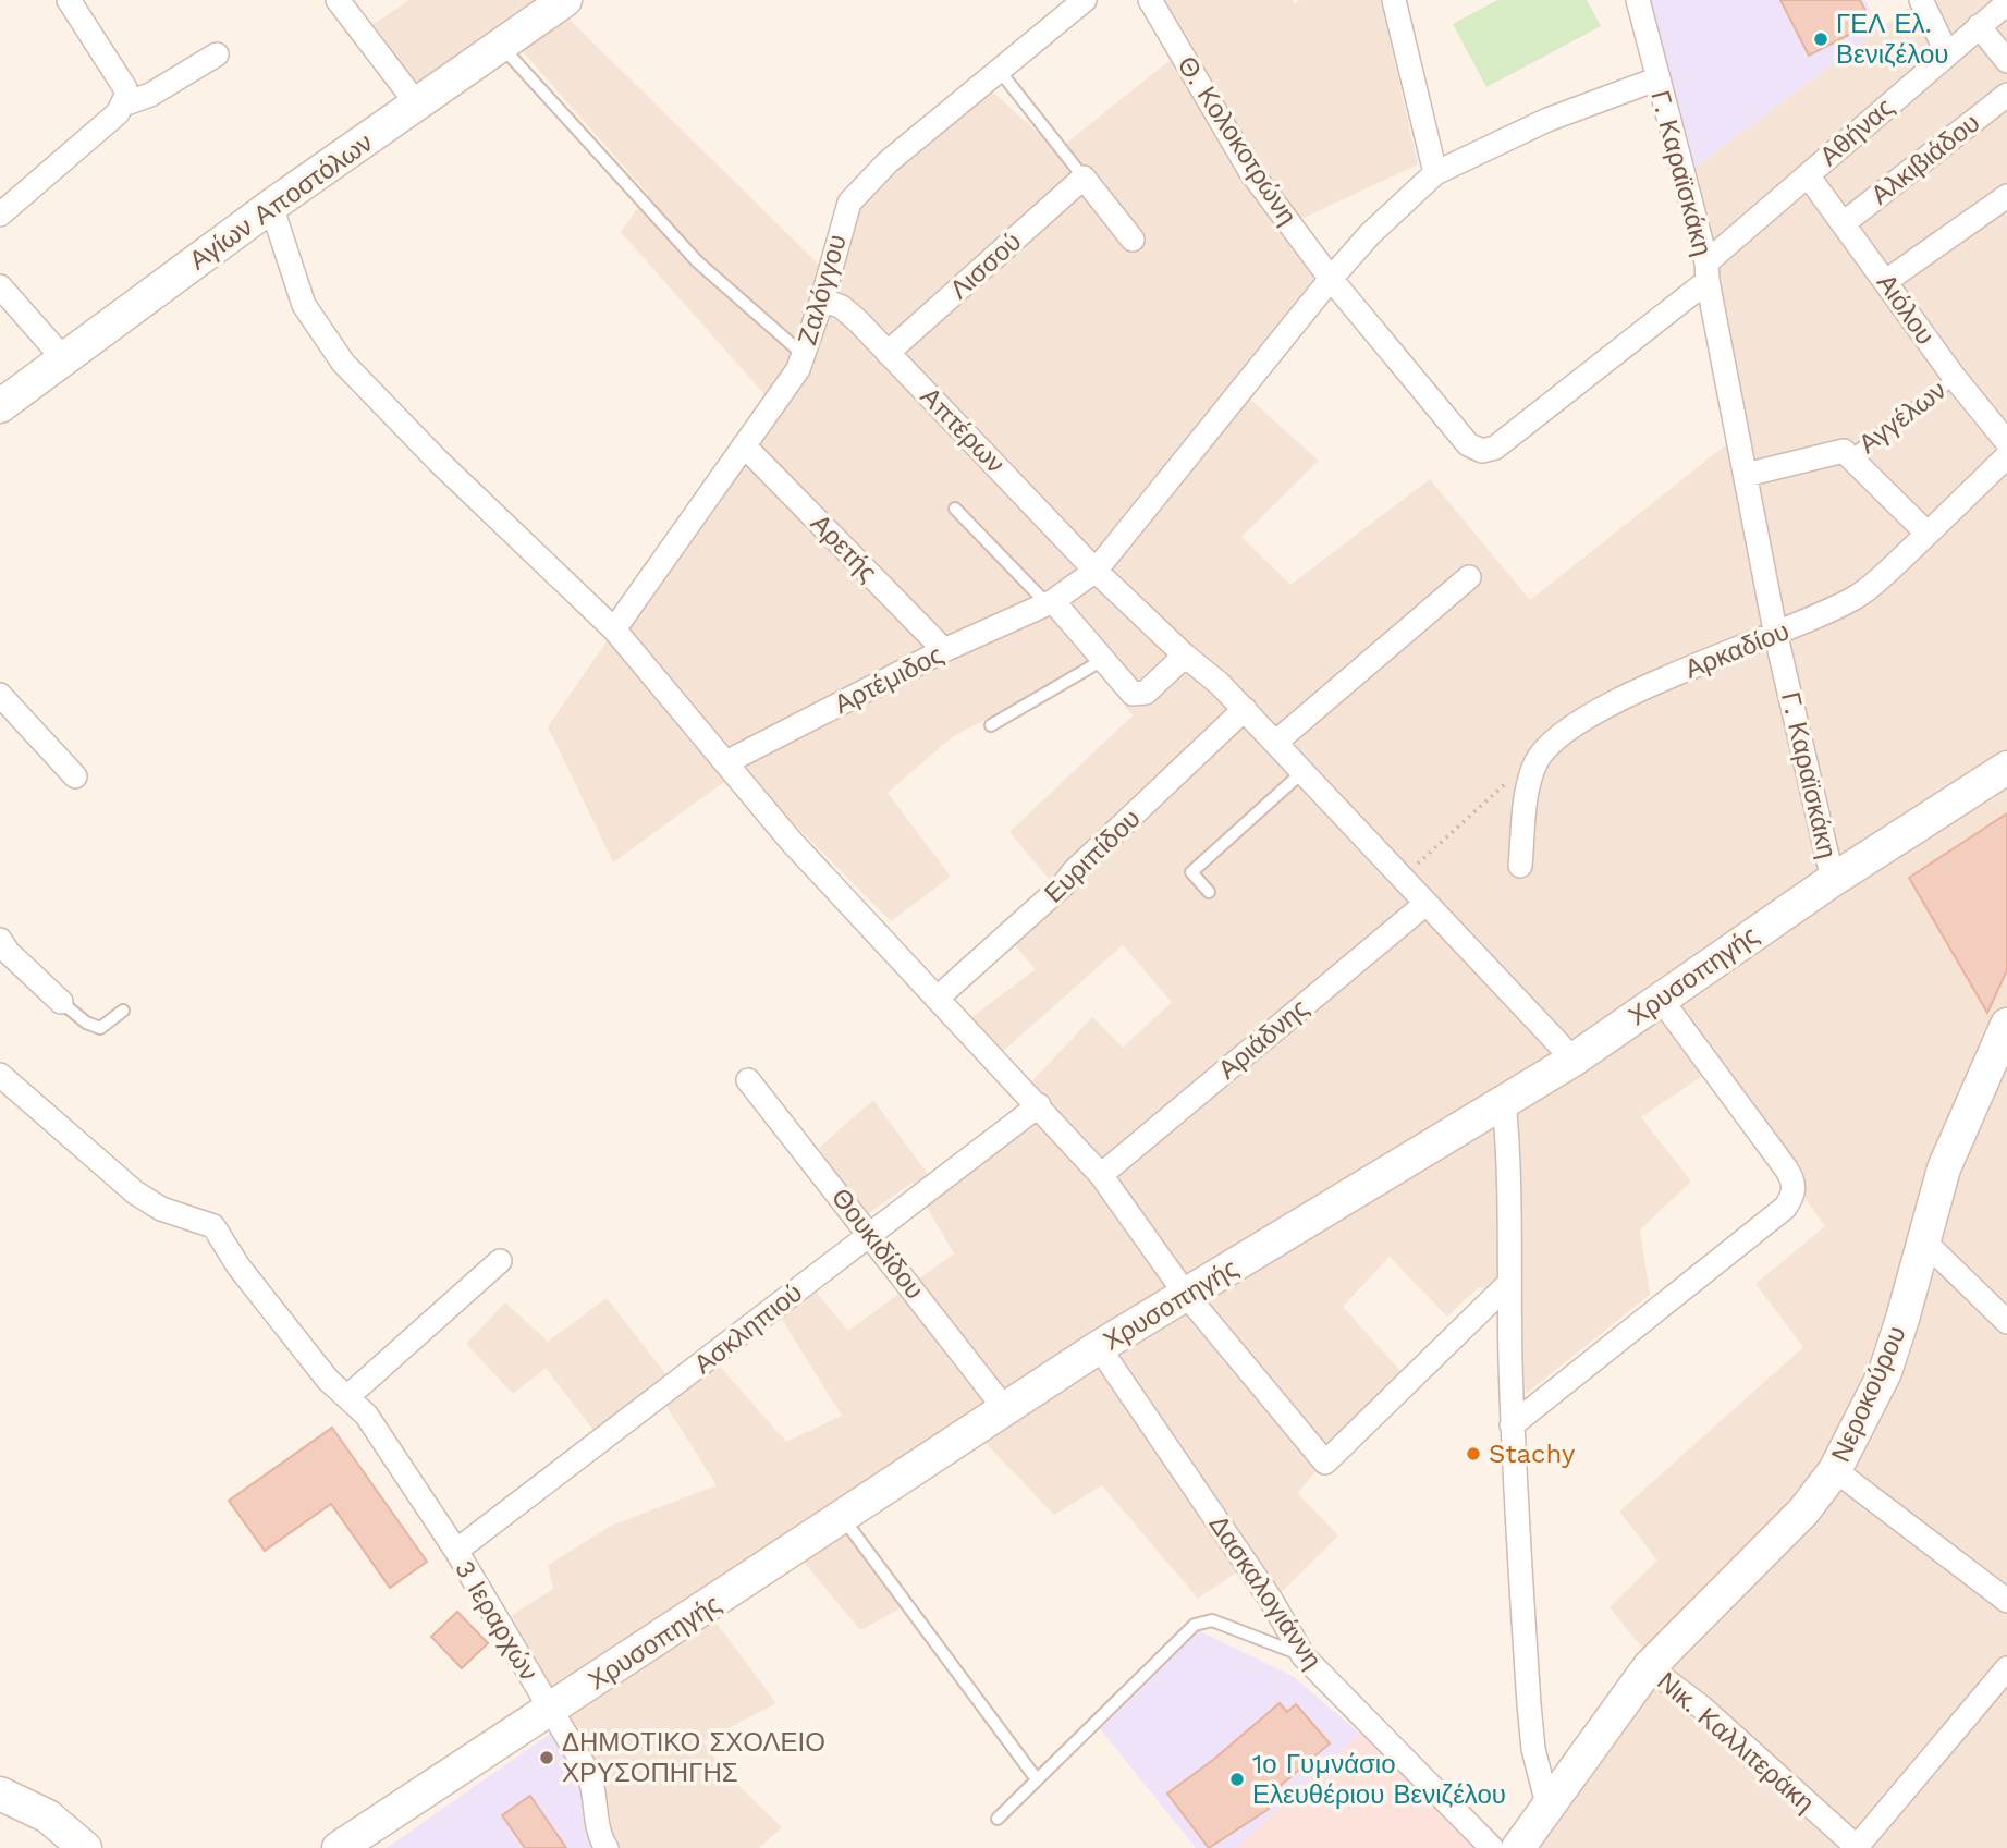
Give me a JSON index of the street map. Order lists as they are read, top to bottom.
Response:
{
  "streets": {
    "street": [
      "Αθήνας",
      "Θ. Κολοκοτρώνη",
      "Αλκιβιάδου",
      "Γ. Καραϊσκάκη",
      "Αγίων Αποστόλων",
      "Λισσού",
      "Ζαλόγγου",
      "Αιόλου",
      "Αγγέλων",
      "Απτέρων",
      "Αρετής",
      "Αρκαδίου",
      "Αρτέμιδος",
      "Ευριπίδου",
      "Χρυσοπηγής",
      "Αριάδνης",
      "Θουκιδίδου",
      "Ασκληπιού",
      "Νεροκούρου",
      "Δασκαλογιάννη",
      "3 Ιεραρχών",
      "Νικ. Καλλιτεράκη"
    ]
  },
  "crossings": [
    ["Αθήνας", "Θ. Κολοκοτρώνη"],
    ["Αθήνας", "Γ. Καραϊσκάκη"],
    ["Αθήνας", "Αιόλου"],
    ["Θ. Κολοκοτρώνη", "Γ. Καραϊσκάκη"],
    ["Αλκιβιάδου", "Αιόλου"],
    ["Γ. Καραϊσκάκη", "Αγγέλων"],
    ["Γ. Καραϊσκάκη", "Απτέρων"],
    ["Γ. Καραϊσκάκη", "Αρκαδίου"],
    ["Γ. Καραϊσκάκη", "Αρτέμιδος"],
    ["Γ. Καραϊσκάκη", "Χρυσοπηγής"],
    ["Λισσού", "Απτέρων"],
    ["Ζαλόγγου", "Απτέρων"],
    ["Ζαλόγγου", "Αρετής"],
    ["Αιόλου", "Αγγέλων"],
    ["Αρετής", "Αρτέμιδος"],
    ["Χρυσοπηγής", "Θουκιδίδου"],
    ["Χρυσοπηγής", "Δασκαλογιάννη"],
    ["Χρυσοπηγής", "3 Ιεραρχών"],
    ["Θουκιδίδου", "Ασκληπιού"],
    ["Ασκληπιού", "3 Ιεραρχών"],
    ["Νεροκούρου", "Νικ. Καλλιτεράκη"]
  ],
  "places": [
    "ΓΕΛ Ελ. Βενιζέλου",
    "Stachy",
    "ΔΗΜΟΤΙΚΟ ΣΧΟΛΕΙΟ ΧΡΥΣΟΠΗΓΗΣ",
    "1ο Γυμνάσιο Ελευθέριου Βενιζέλου"
  ]
}
